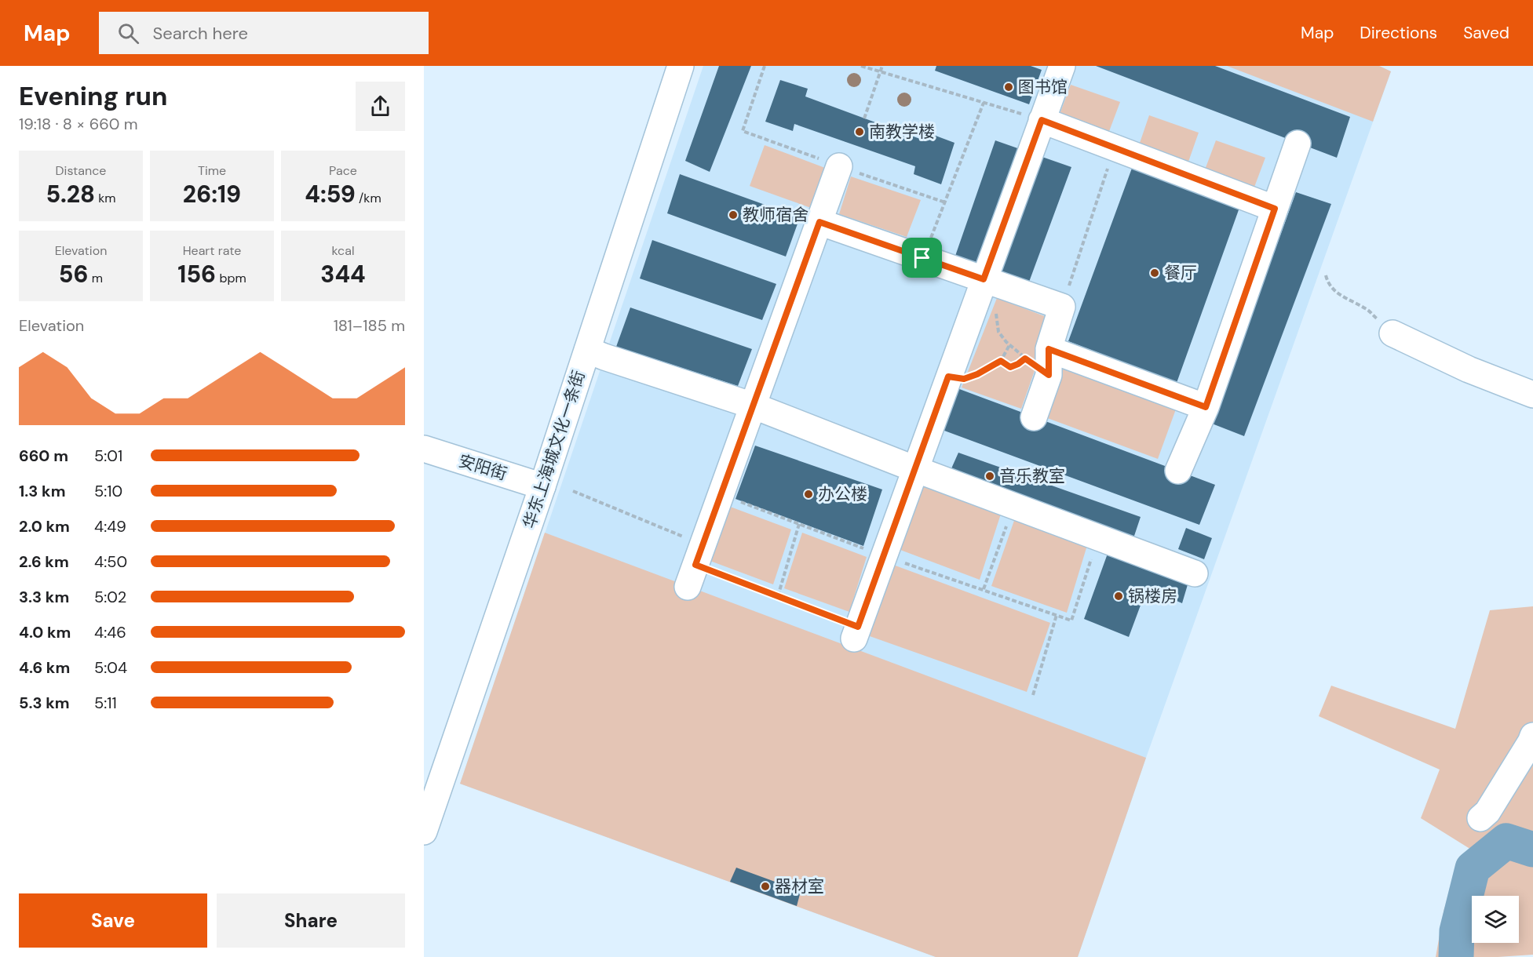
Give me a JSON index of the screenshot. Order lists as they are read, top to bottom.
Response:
{
  "streets": {
    "street": ["华东上海城文化一条街", "安阳街"]
  },
  "crossings": [
    ["华东上海城文化一条街", "安阳街"]
  ],
  "places": [
    "图书馆",
    "南教学楼",
    "教师宿舍",
    "餐厅",
    "音乐教室",
    "办公楼",
    "锅楼房",
    "器材室"
  ],
  "page": {
    "header": "Map",
    "search": "Search here",
    "nav": ["Map", "Directions", "Saved"],
    "heading": ["Evening run", "19:18 · 8 × 660 m"],
    "stats": [
      ["Distance", "5.28 km"],
      ["Time", "26:19"],
      ["Pace", "4:59 /km"],
      ["Elevation", "56 m"],
      ["Heart rate", "156 bpm"],
      ["kcal", "344"]
    ],
    "chart": ["Elevation", "181–185 m"],
    "list": [
      {
        "name": "660 m",
        "note": "5:01"
      },
      {
        "name": "1.3 km",
        "note": "5:10"
      },
      {
        "name": "2.0 km",
        "note": "4:49"
      },
      {
        "name": "2.6 km",
        "note": "4:50"
      },
      {
        "name": "3.3 km",
        "note": "5:02"
      },
      {
        "name": "4.0 km",
        "note": "4:46"
      },
      {
        "name": "4.6 km",
        "note": "5:04"
      },
      {
        "name": "5.3 km",
        "note": "5:11"
      }
    ],
    "buttons": ["Save", "Share"]
  }
}
